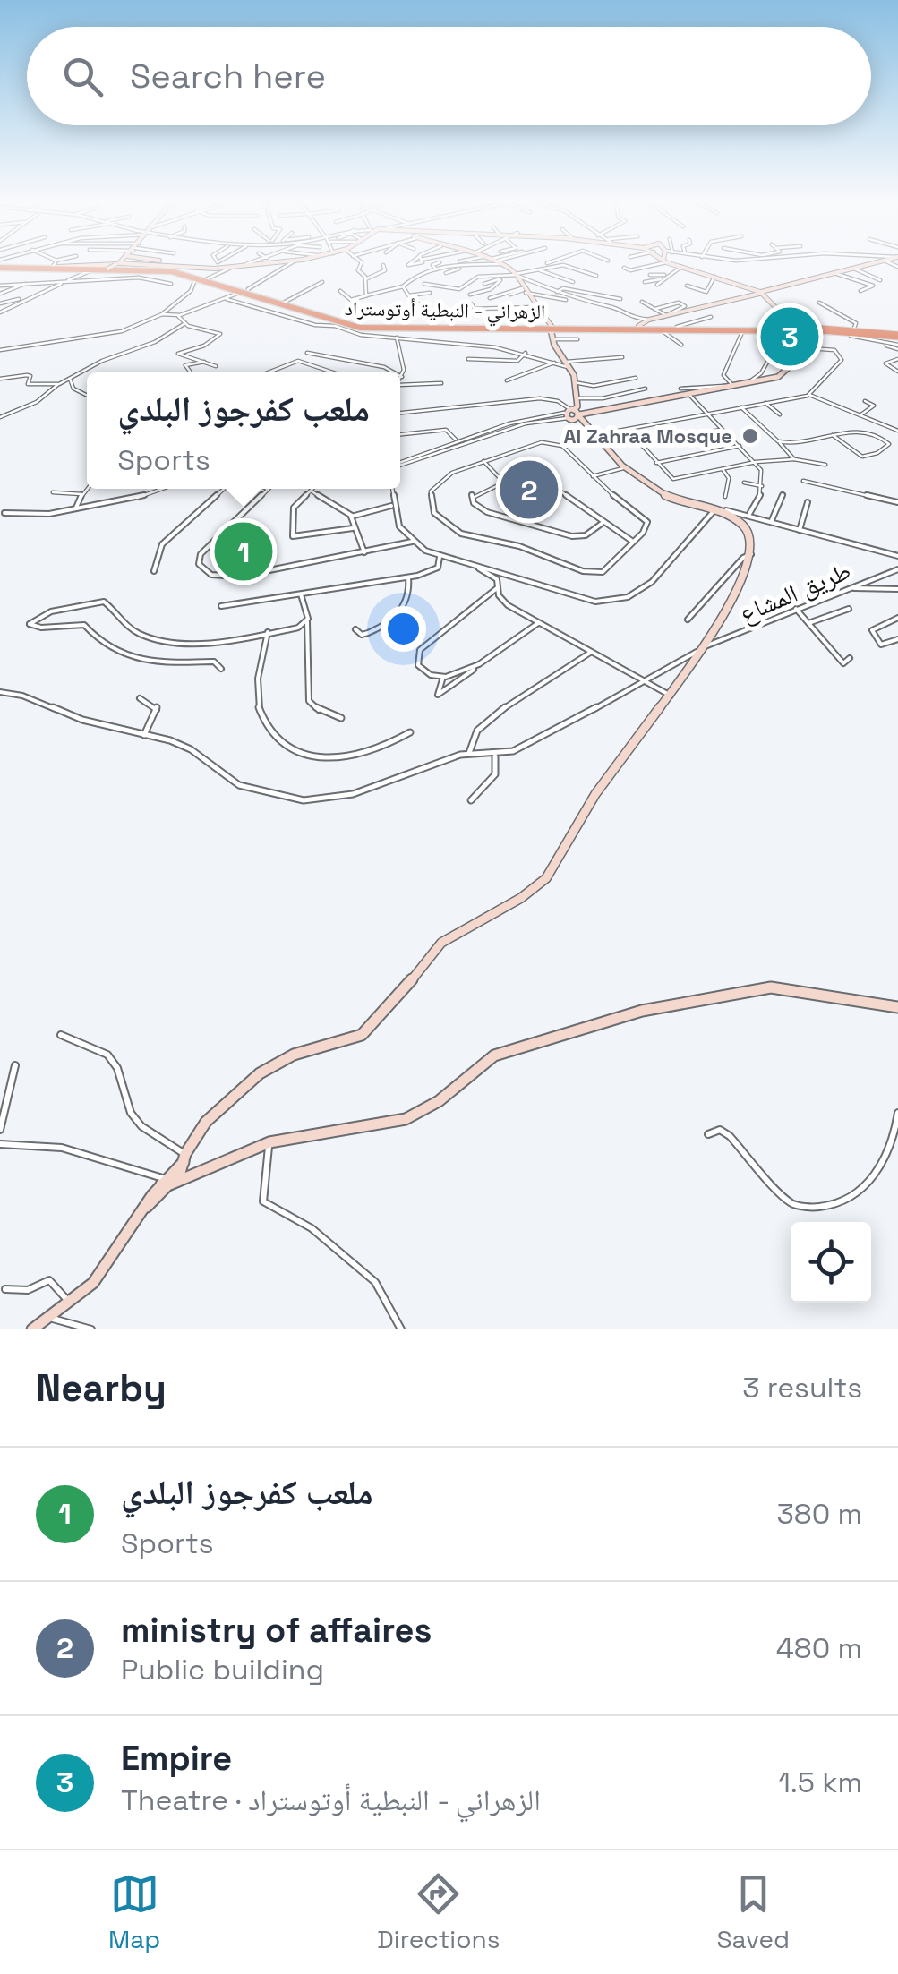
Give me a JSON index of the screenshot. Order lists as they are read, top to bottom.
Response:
{
  "streets": {
    "highway": ["الزهراني - النبطية أوتوستراد"],
    "street": ["طريق المشاع"]
  },
  "places": ["Al Zahraa Mosque"],
  "page": {
    "search": "Search here",
    "pins": ["3", "2", "1"],
    "popup": ["ملعب كفرجوز البلدي", "Sports"],
    "heading": ["Nearby", "3 results"],
    "list": [
      {
        "mark": "1",
        "name": "ملعب كفرجوز البلدي",
        "note": "Sports",
        "value": "380 m"
      },
      {
        "mark": "2",
        "name": "ministry of affaires",
        "note": "Public building",
        "value": "480 m"
      },
      {
        "mark": "3",
        "name": "Empire",
        "note": "Theatre · الزهراني - النبطية أوتوستراد",
        "value": "1.5 km"
      }
    ],
    "nav": ["Map", "Directions", "Saved"]
  }
}
